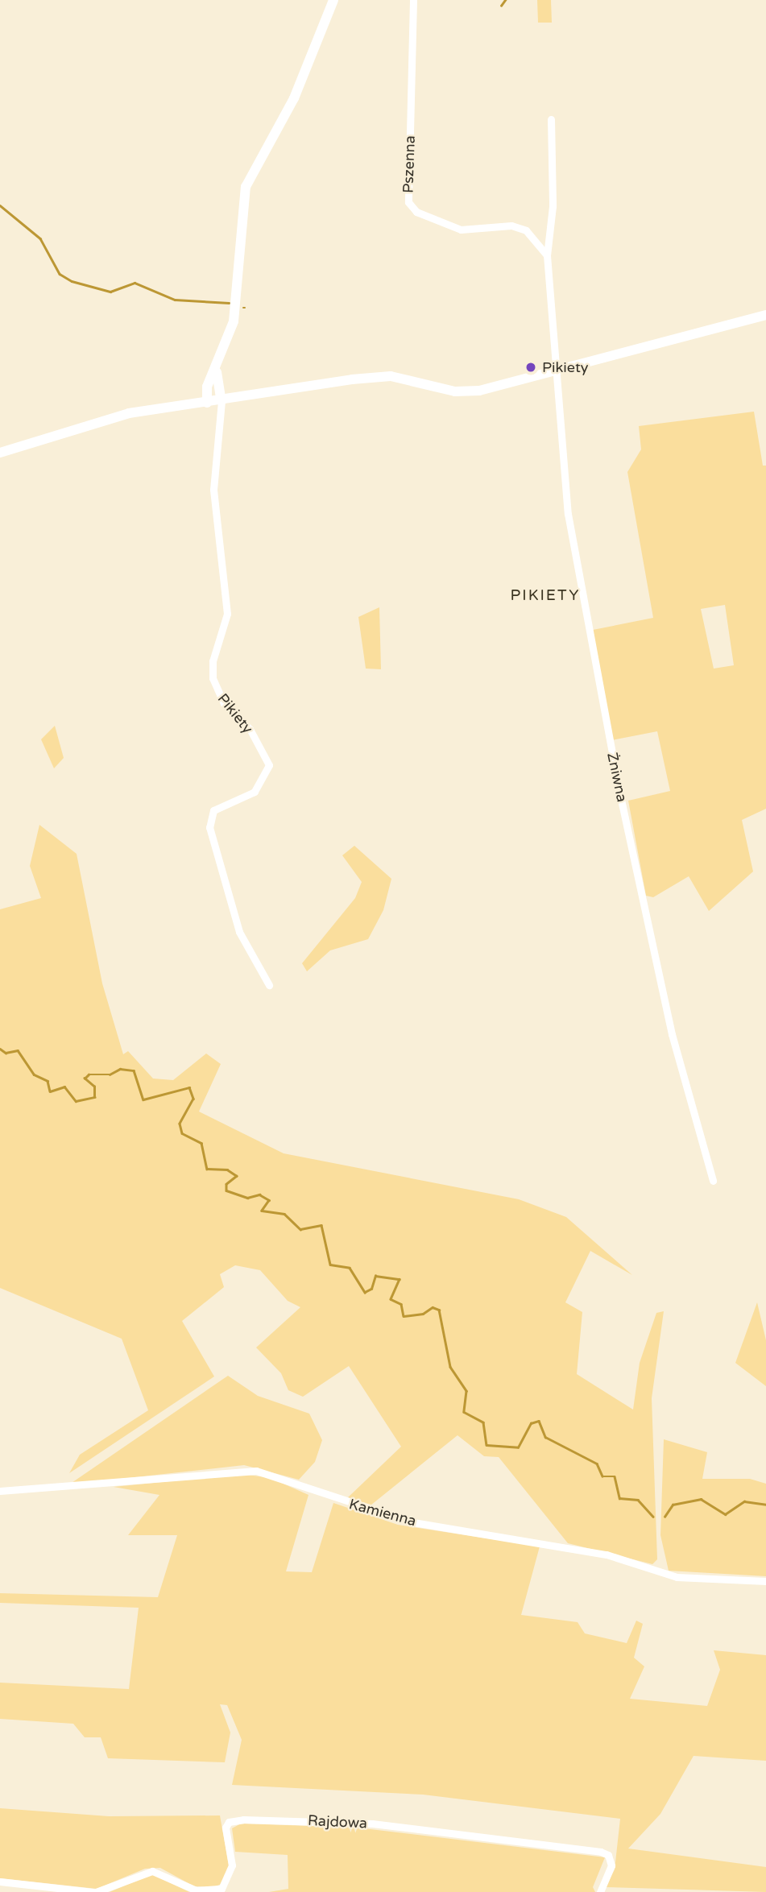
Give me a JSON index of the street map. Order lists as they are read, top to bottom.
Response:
{
  "streets": {
    "street": [
      "Pszenna",
      "Pikiety",
      "Żniwna",
      "Kamienna",
      "Rajdowa"
    ]
  },
  "districts": ["PIKIETY"],
  "places": ["Pikiety"]
}
